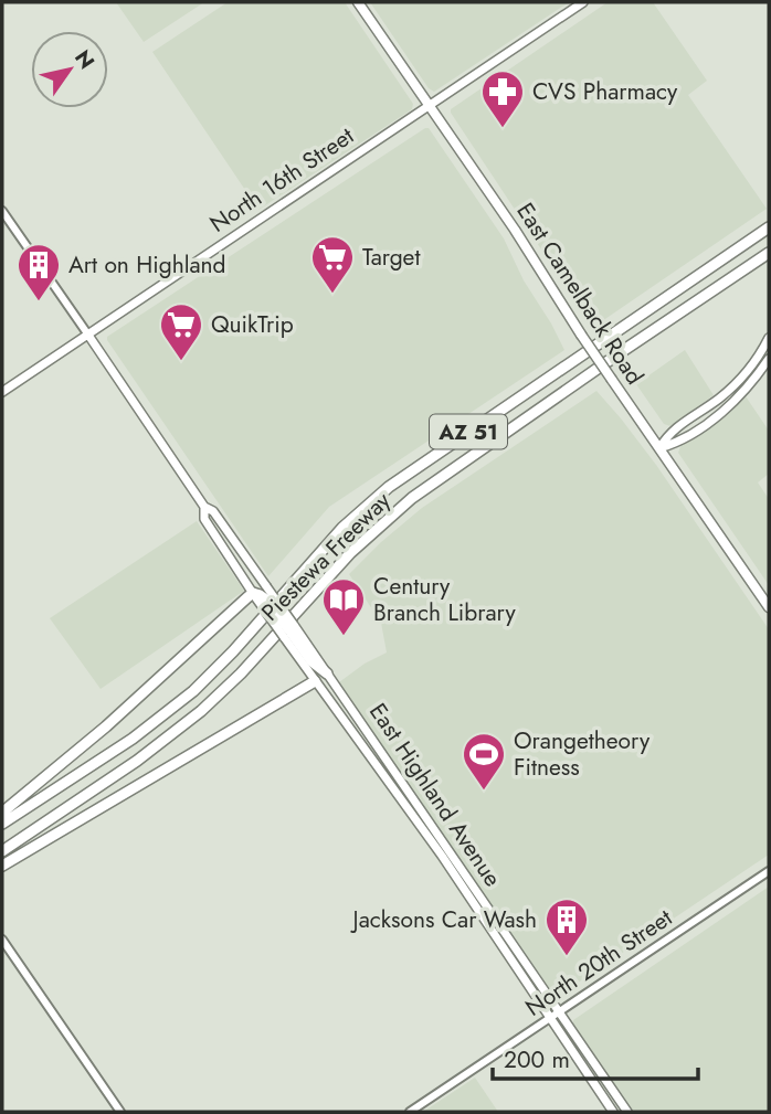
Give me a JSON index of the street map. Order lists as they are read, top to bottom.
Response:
{
  "streets": {
    "highway": ["AZ 51", "Piestewa Freeway"],
    "main road": ["North 16th Street", "East Camelback Road", "East Highland Avenue"],
    "street": ["North 20th Street"]
  },
  "crossings": [
    ["North 16th Street", "East Camelback Road"],
    ["East Highland Avenue", "North 20th Street"]
  ],
  "places": {
    "pharmacy": ["CVS Pharmacy"],
    "supermarket": ["Target", "QuikTrip"],
    "building": ["Art on Highland", "Jacksons Car Wash"],
    "library": ["Century Branch Library"],
    "sports": ["Orangetheory Fitness"]
  },
  "scale_bar": "200 m",
  "north": "top right"
}
